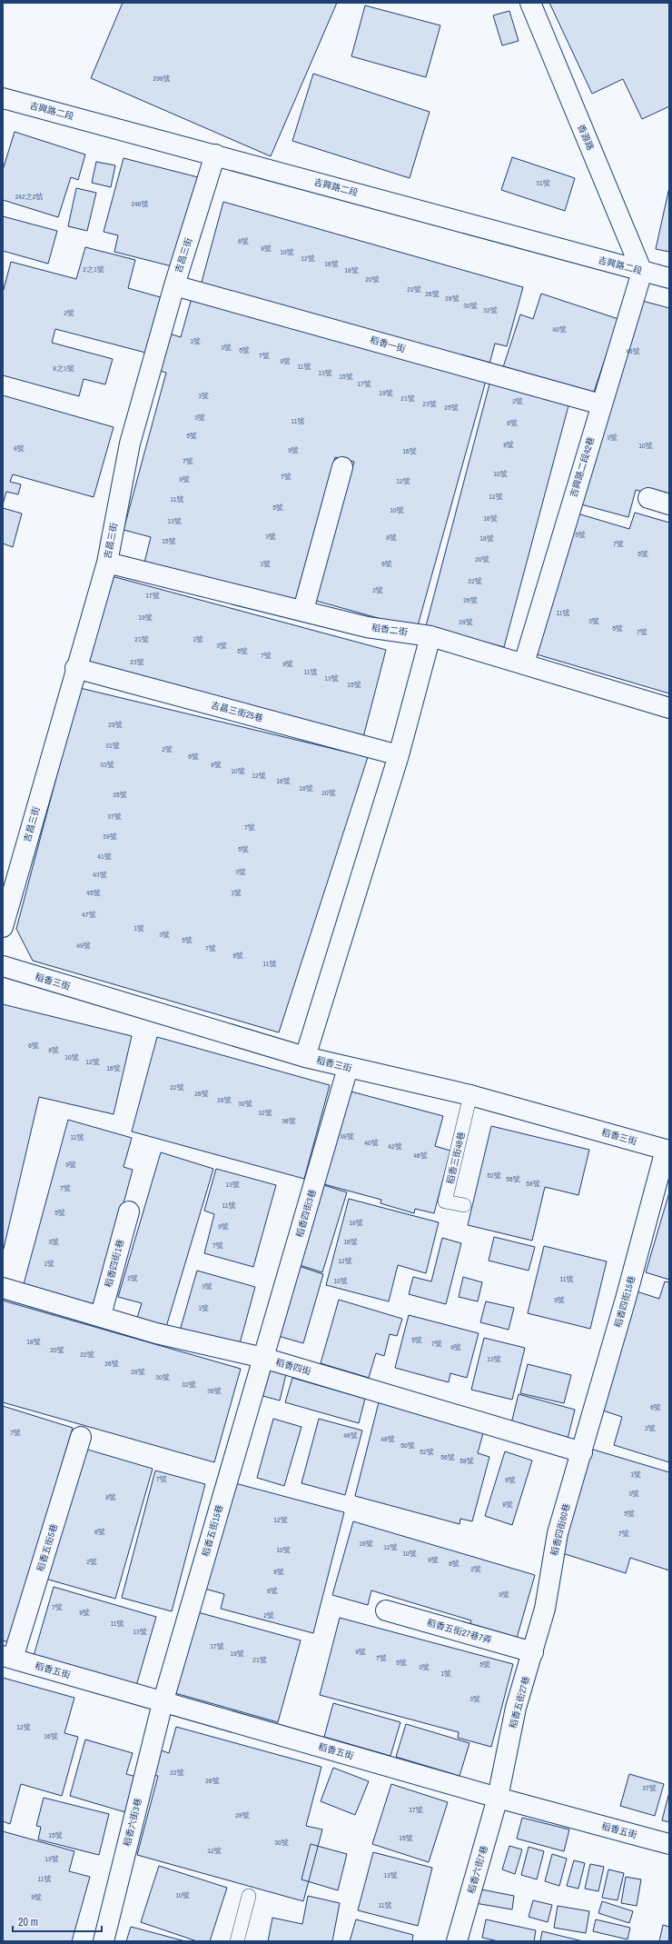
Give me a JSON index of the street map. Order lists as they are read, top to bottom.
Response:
{
  "streets": {
    "street": [
      "吉興路二段",
      "香源路",
      "吉昌三街",
      "稻香一街",
      "吉興路二段42巷",
      "稻香二街",
      "吉昌三街25巷",
      "稻香三街",
      "稻香四街3巷",
      "稻香四街1巷",
      "稻香四街15巷",
      "稻香四街",
      "稻香四街60巷",
      "稻香五街15巷",
      "稻香五街5巷",
      "稻香五街27巷7弄",
      "稻香五街",
      "稻香五街27巷",
      "稻香六街3巷",
      "稻香六街7巷"
    ],
    "lane": ["稻香三街48巷"]
  },
  "crossings": [
    ["吉興路二段", "香源路"],
    ["吉興路二段", "吉昌三街"],
    ["吉興路二段", "吉興路二段42巷"],
    ["香源路", "吉興路二段42巷"],
    ["吉昌三街", "稻香一街"],
    ["吉昌三街", "稻香二街"],
    ["吉昌三街", "吉昌三街25巷"],
    ["稻香一街", "吉興路二段42巷"],
    ["吉興路二段42巷", "稻香二街"],
    ["稻香三街", "稻香三街48巷"],
    ["稻香三街", "稻香四街3巷"],
    ["稻香三街", "稻香四街15巷"],
    ["稻香四街3巷", "稻香四街"],
    ["稻香四街3巷", "稻香五街15巷"],
    ["稻香四街1巷", "稻香四街"],
    ["稻香四街15巷", "稻香四街"],
    ["稻香四街15巷", "稻香四街60巷"],
    ["稻香四街", "稻香四街60巷"],
    ["稻香四街", "稻香五街15巷"],
    ["稻香四街60巷", "稻香五街27巷"],
    ["稻香五街15巷", "稻香五街"],
    ["稻香五街15巷", "稻香六街3巷"],
    ["稻香五街5巷", "稻香五街"],
    ["稻香五街27巷7弄", "稻香五街27巷"],
    ["稻香五街", "稻香五街27巷"],
    ["稻香五街", "稻香六街3巷"],
    ["稻香五街", "稻香六街7巷"],
    ["稻香五街27巷", "稻香六街7巷"]
  ],
  "house_numbers": [
    "299號",
    "31號",
    "242之2號",
    "248號",
    "6號",
    "8號",
    "10號",
    "12號",
    "16號",
    "2之1號",
    "18號",
    "20號",
    "22號",
    "26號",
    "28號",
    "30號",
    "32號",
    "2號",
    "40號",
    "1號",
    "3號",
    "5號",
    "46號",
    "7號",
    "9號",
    "11號",
    "8之1號",
    "13號",
    "15號",
    "17號",
    "19號",
    "1號",
    "21號",
    "2號",
    "23號",
    "25號",
    "3號",
    "11號",
    "6號",
    "5號",
    "3號",
    "8號",
    "10號",
    "8號",
    "9號",
    "16號",
    "7號",
    "10號",
    "7號",
    "9號",
    "12號",
    "12號",
    "11號",
    "5號",
    "10號",
    "16號",
    "13號",
    "5號",
    "3號",
    "8號",
    "18號",
    "15號",
    "7號",
    "5號",
    "20號",
    "1號",
    "6號",
    "22號",
    "2號",
    "17號",
    "26號",
    "11號",
    "19號",
    "3號",
    "28號",
    "5號",
    "7號",
    "21號",
    "1號",
    "3號",
    "5號",
    "7號",
    "23號",
    "9號",
    "11號",
    "13號",
    "15號",
    "29號",
    "31號",
    "2號",
    "6號",
    "33號",
    "8號",
    "10號",
    "12號",
    "16號",
    "18號",
    "20號",
    "35號",
    "37號",
    "7號",
    "39號",
    "5號",
    "41號",
    "3號",
    "43號",
    "45號",
    "1號",
    "47號",
    "1號",
    "3號",
    "5號",
    "49號",
    "7號",
    "9號",
    "11號",
    "6號",
    "8號",
    "10號",
    "12號",
    "16號",
    "22號",
    "26號",
    "28號",
    "30號",
    "32號",
    "36號",
    "38號",
    "11號",
    "40號",
    "42號",
    "46號",
    "9號",
    "52號",
    "56號",
    "58號",
    "13號",
    "7號",
    "11號",
    "5號",
    "18號",
    "9號",
    "3號",
    "16號",
    "7號",
    "12號",
    "1號",
    "2號",
    "11號",
    "10號",
    "3號",
    "9號",
    "1號",
    "5號",
    "18號",
    "7號",
    "9號",
    "20號",
    "22號",
    "13號",
    "26號",
    "28號",
    "30號",
    "32號",
    "36號",
    "6號",
    "2號",
    "7號",
    "46號",
    "48號",
    "50號",
    "52號",
    "56號",
    "58號",
    "1號",
    "7號",
    "6號",
    "3號",
    "8號",
    "8號",
    "5號",
    "12號",
    "6號",
    "7號",
    "16號",
    "12號",
    "10號",
    "10號",
    "8號",
    "2號",
    "6號",
    "2號",
    "8號",
    "6號",
    "9號",
    "7號",
    "9號",
    "2號",
    "11號",
    "13號",
    "17號",
    "9號",
    "19號",
    "7號",
    "21號",
    "5號",
    "5號",
    "3號",
    "1號",
    "3號",
    "12號",
    "16號",
    "22號",
    "26號",
    "37號",
    "17號",
    "28號",
    "15號",
    "15號",
    "30號",
    "12號",
    "13號",
    "13號",
    "11號",
    "10號",
    "9號",
    "11號"
  ],
  "scale_bar": "20 m"
}
